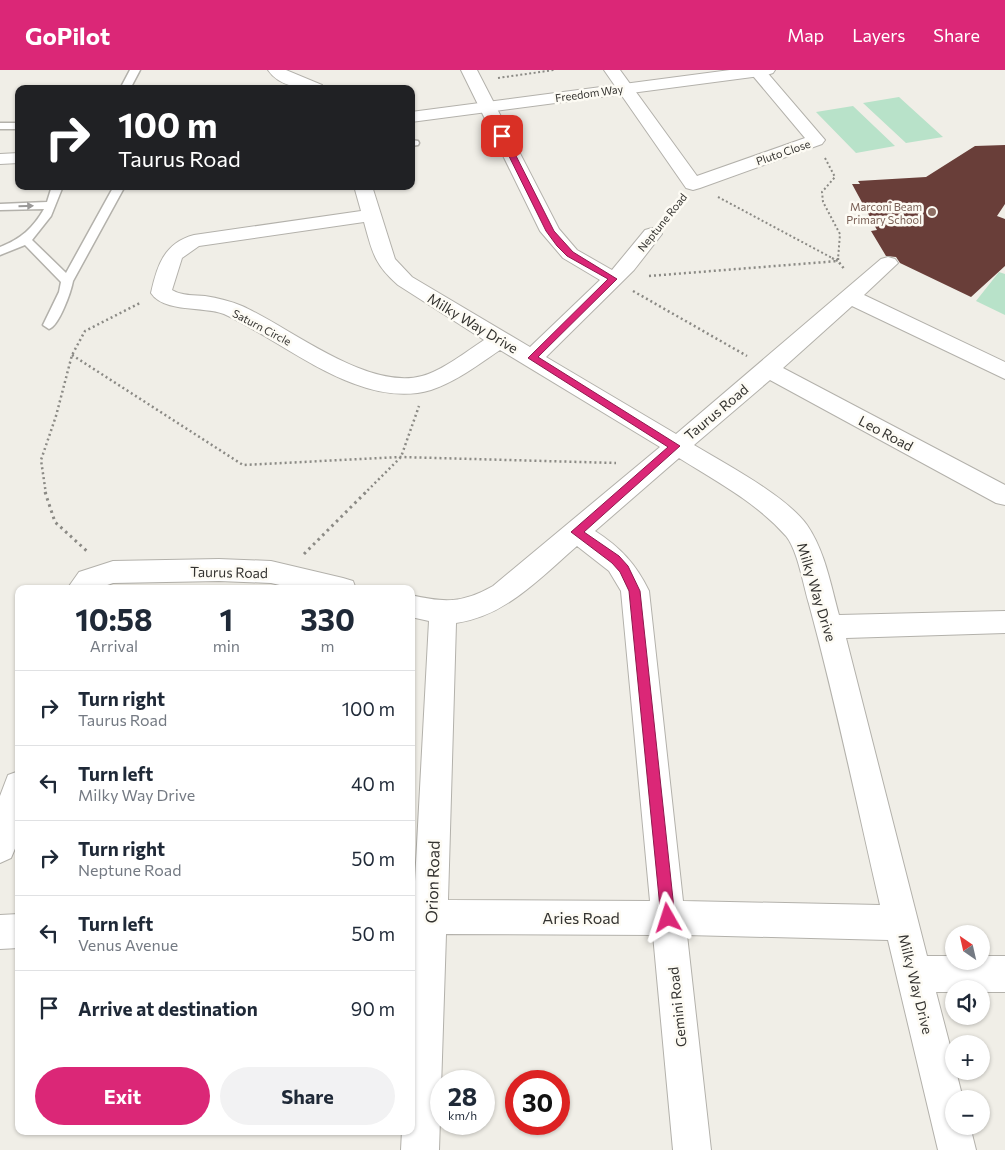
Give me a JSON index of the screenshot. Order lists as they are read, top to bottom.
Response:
{
  "streets": {
    "street": [
      "Freedom Way",
      "Pluto Close",
      "Neptune Road",
      "Milky Way Drive",
      "Saturn Circle",
      "Taurus Road",
      "Leo Road",
      "Orion Road",
      "Aries Road",
      "Gemini Road"
    ]
  },
  "crossings": [
    ["Freedom Way", "Pluto Close"],
    ["Freedom Way", "Neptune Road"],
    ["Pluto Close", "Neptune Road"],
    ["Neptune Road", "Milky Way Drive"],
    ["Milky Way Drive", "Saturn Circle"],
    ["Milky Way Drive", "Taurus Road"],
    ["Milky Way Drive", "Aries Road"],
    ["Taurus Road", "Leo Road"],
    ["Taurus Road", "Orion Road"],
    ["Taurus Road", "Gemini Road"],
    ["Orion Road", "Aries Road"],
    ["Aries Road", "Gemini Road"]
  ],
  "places": ["Marconi Beam Primary School"],
  "north": "top left",
  "page": {
    "header": "GoPilot",
    "nav": ["Map", "Layers", "Share"],
    "turn": ["100 m", "Taurus Road"],
    "eta": [
      "10:58",
      "Arrival",
      "1",
      "min",
      "330",
      "m"
    ],
    "list": [
      {
        "name": "Turn right",
        "note": "Taurus Road",
        "value": "100 m"
      },
      {
        "name": "Turn left",
        "note": "Milky Way Drive",
        "value": "40 m"
      },
      {
        "name": "Turn right",
        "note": "Neptune Road",
        "value": "50 m"
      },
      {
        "name": "Turn left",
        "note": "Venus Avenue",
        "value": "50 m"
      },
      {
        "name": "Arrive at destination",
        "value": "90 m"
      }
    ],
    "map_buttons": ["+", "−"],
    "buttons": ["Exit", "Share"],
    "speed": "28 km/h",
    "limit": "30"
  }
}
